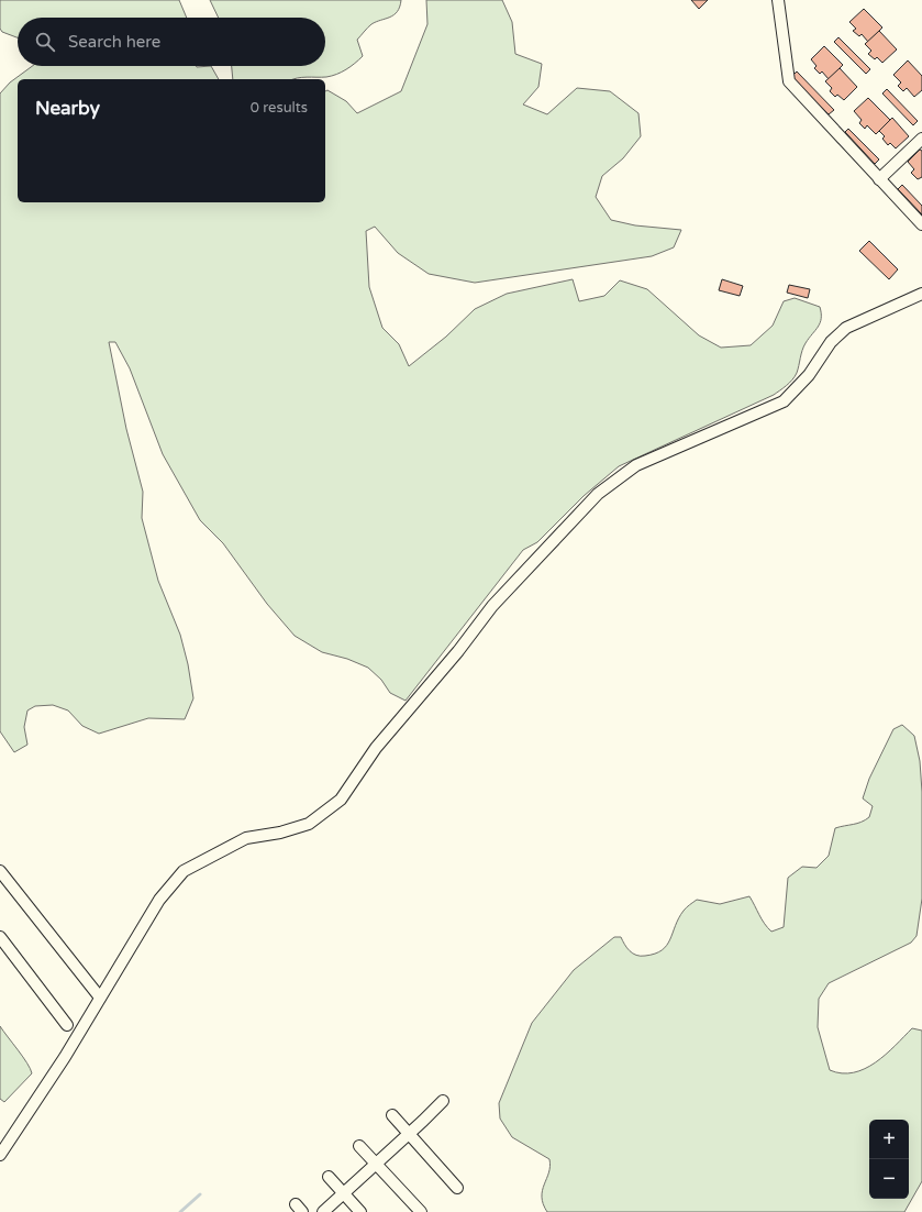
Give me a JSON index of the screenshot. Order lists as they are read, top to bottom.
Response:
{
  "page": {
    "search": "Search here",
    "heading": ["Nearby", "0 results"],
    "map_buttons": ["+", "−"]
  }
}
